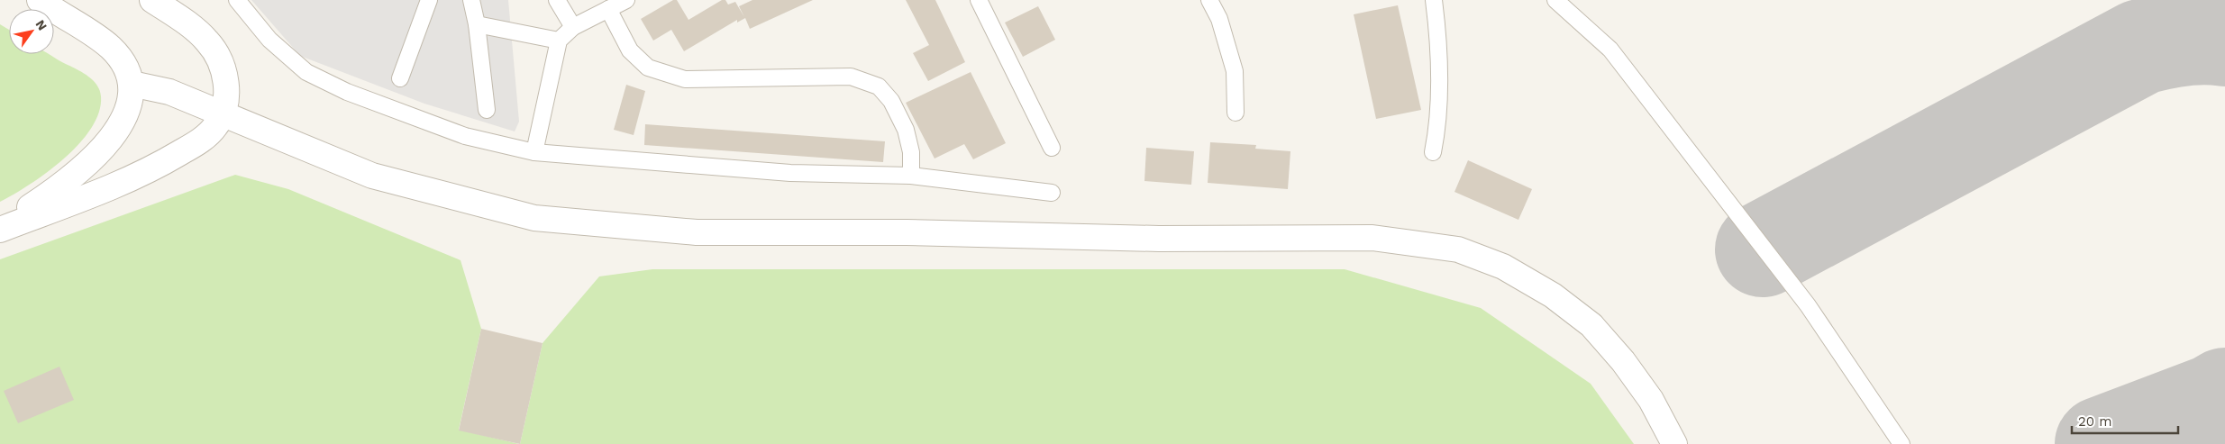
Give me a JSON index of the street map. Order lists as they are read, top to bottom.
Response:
{
  "scale_bar": "20 m",
  "north": "top right"
}
